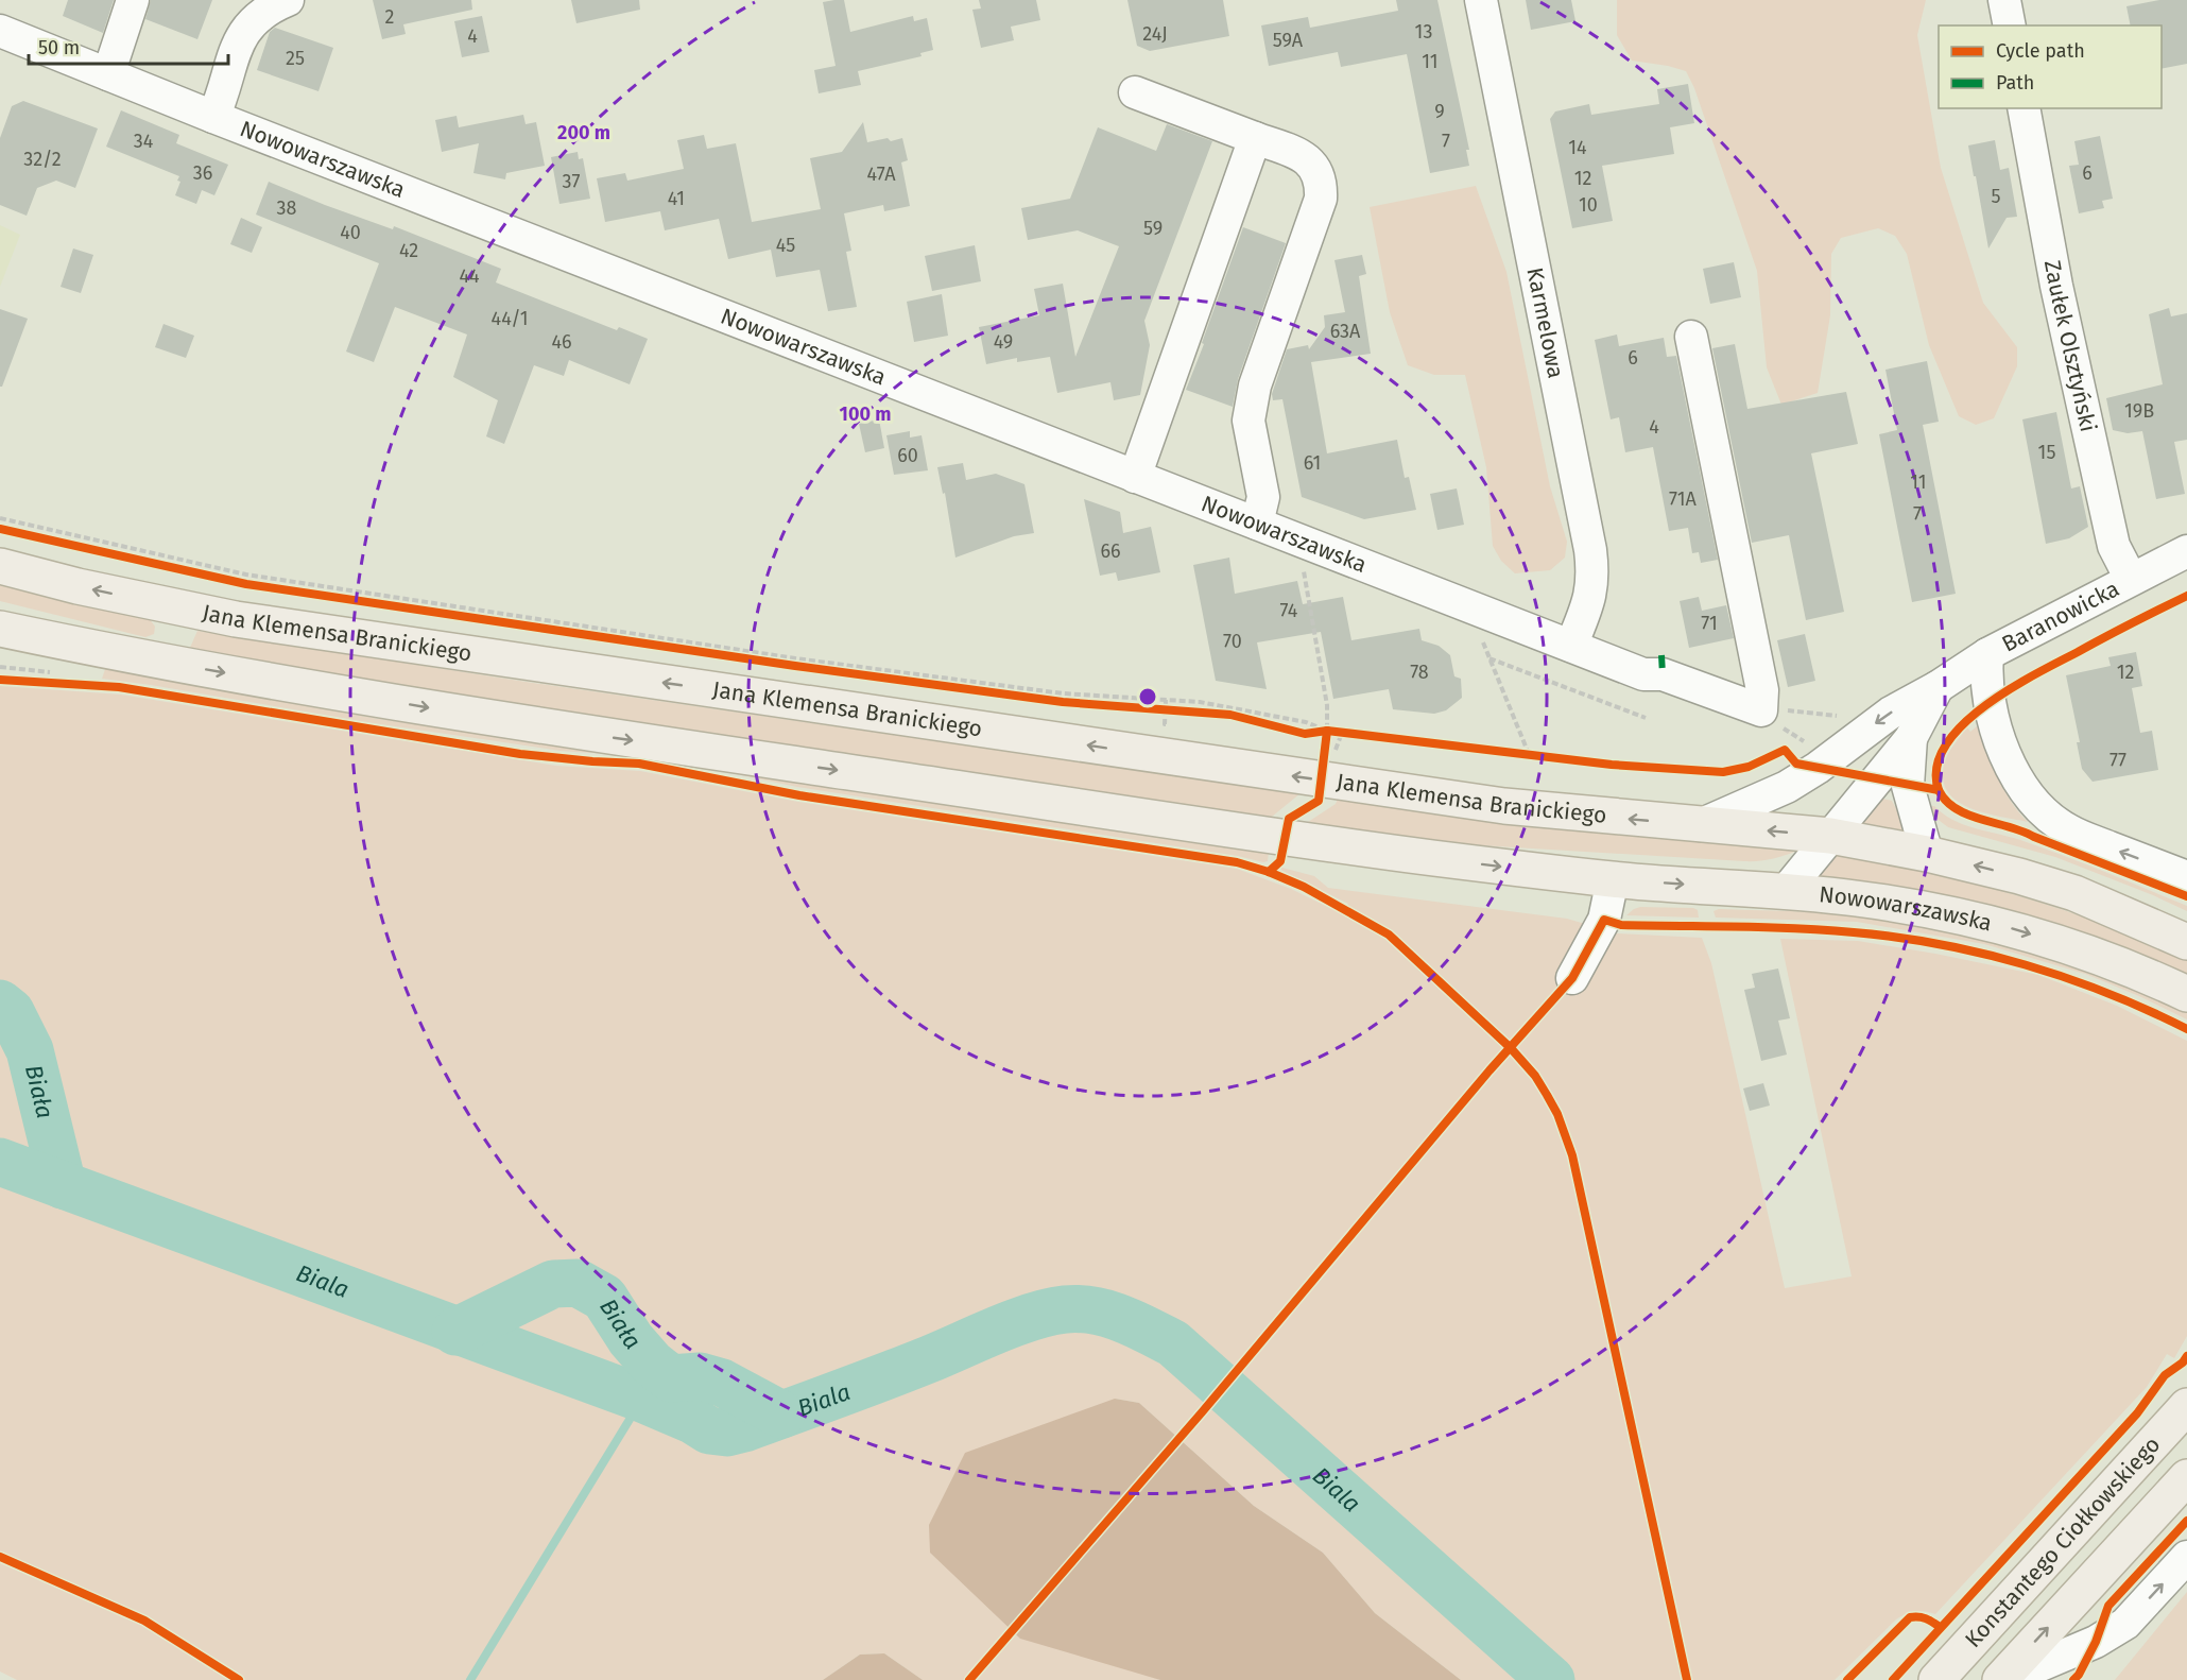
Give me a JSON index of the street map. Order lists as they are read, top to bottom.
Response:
{
  "streets": {
    "main road": ["Nowowarszawska", "Jana Klemensa Branickiego", "Konstantego Ciołkowskiego"],
    "street": ["Karmelowa", "Zaułek Olsztyński", "Baranowicka"]
  },
  "crossings": [
    ["Nowowarszawska", "Karmelowa"],
    ["Nowowarszawska", "Baranowicka"],
    ["Zaułek Olsztyński", "Baranowicka"],
    ["Baranowicka", "Jana Klemensa Branickiego"]
  ],
  "water": ["Biała", "Biala"],
  "house_numbers": [
    "2",
    "13",
    "24J",
    "4",
    "59A",
    "25",
    "11",
    "9",
    "34",
    "7",
    "14",
    "32/2",
    "36",
    "6",
    "47A",
    "12",
    "37",
    "5",
    "41",
    "10",
    "38",
    "59",
    "40",
    "45",
    "42",
    "44",
    "44/1",
    "63A",
    "46",
    "49",
    "6",
    "19B",
    "4",
    "15",
    "60",
    "61",
    "11",
    "71A",
    "7",
    "66",
    "74",
    "71",
    "70",
    "78",
    "12",
    "77"
  ],
  "legend": ["Cycle path", "Path"],
  "scale_bar": "50 m",
  "rings": ["200 m", "100 m"]
}
